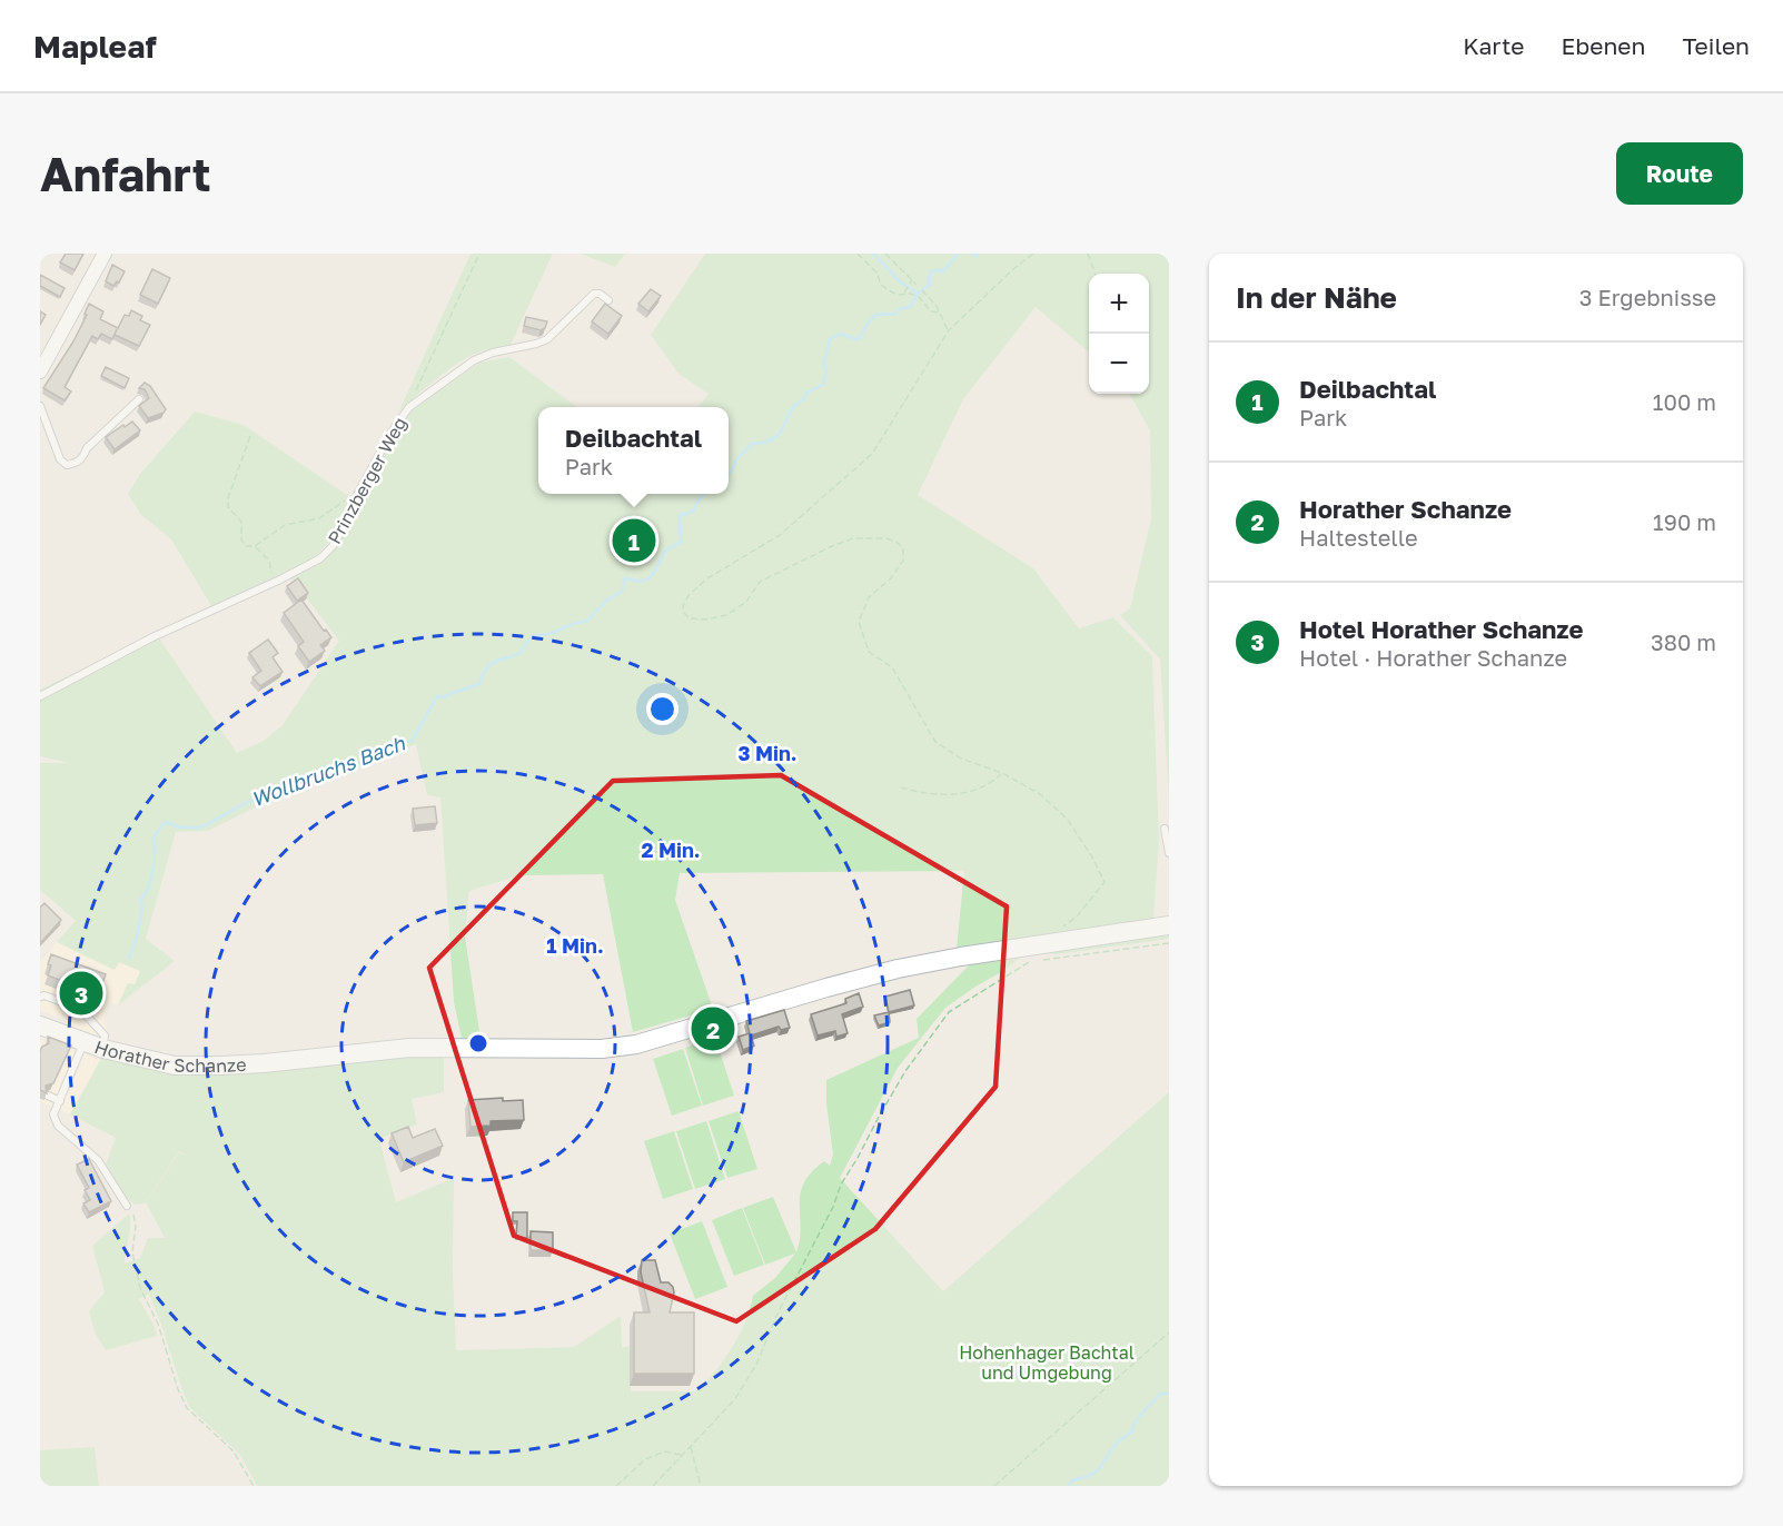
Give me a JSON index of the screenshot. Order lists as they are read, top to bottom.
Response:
{
  "streets": {
    "main road": ["Horather Schanze"],
    "lane": ["Prinzberger Weg"]
  },
  "water": ["Wollbruchs Bach"],
  "parks": ["Hohenhager Bachtal und Umgebung"],
  "page": {
    "header": "Mapleaf",
    "nav": ["Karte", "Ebenen", "Teilen"],
    "buttons": "Route",
    "title": "Anfahrt",
    "heading": ["In der Nähe", "3 Ergebnisse"],
    "map_buttons": ["+", "−"],
    "list": [
      {
        "mark": "1",
        "name": "Deilbachtal",
        "note": "Park",
        "value": "100 m"
      },
      {
        "mark": "2",
        "name": "Horather Schanze",
        "note": "Haltestelle",
        "value": "190 m"
      },
      {
        "mark": "3",
        "name": "Hotel Horather Schanze",
        "note": "Hotel · Horather Schanze",
        "value": "380 m"
      }
    ],
    "popup": ["Deilbachtal", "Park"],
    "pins": ["1", "3", "2"]
  },
  "rings": ["3 Min.", "2 Min.", "1 Min."]
}
